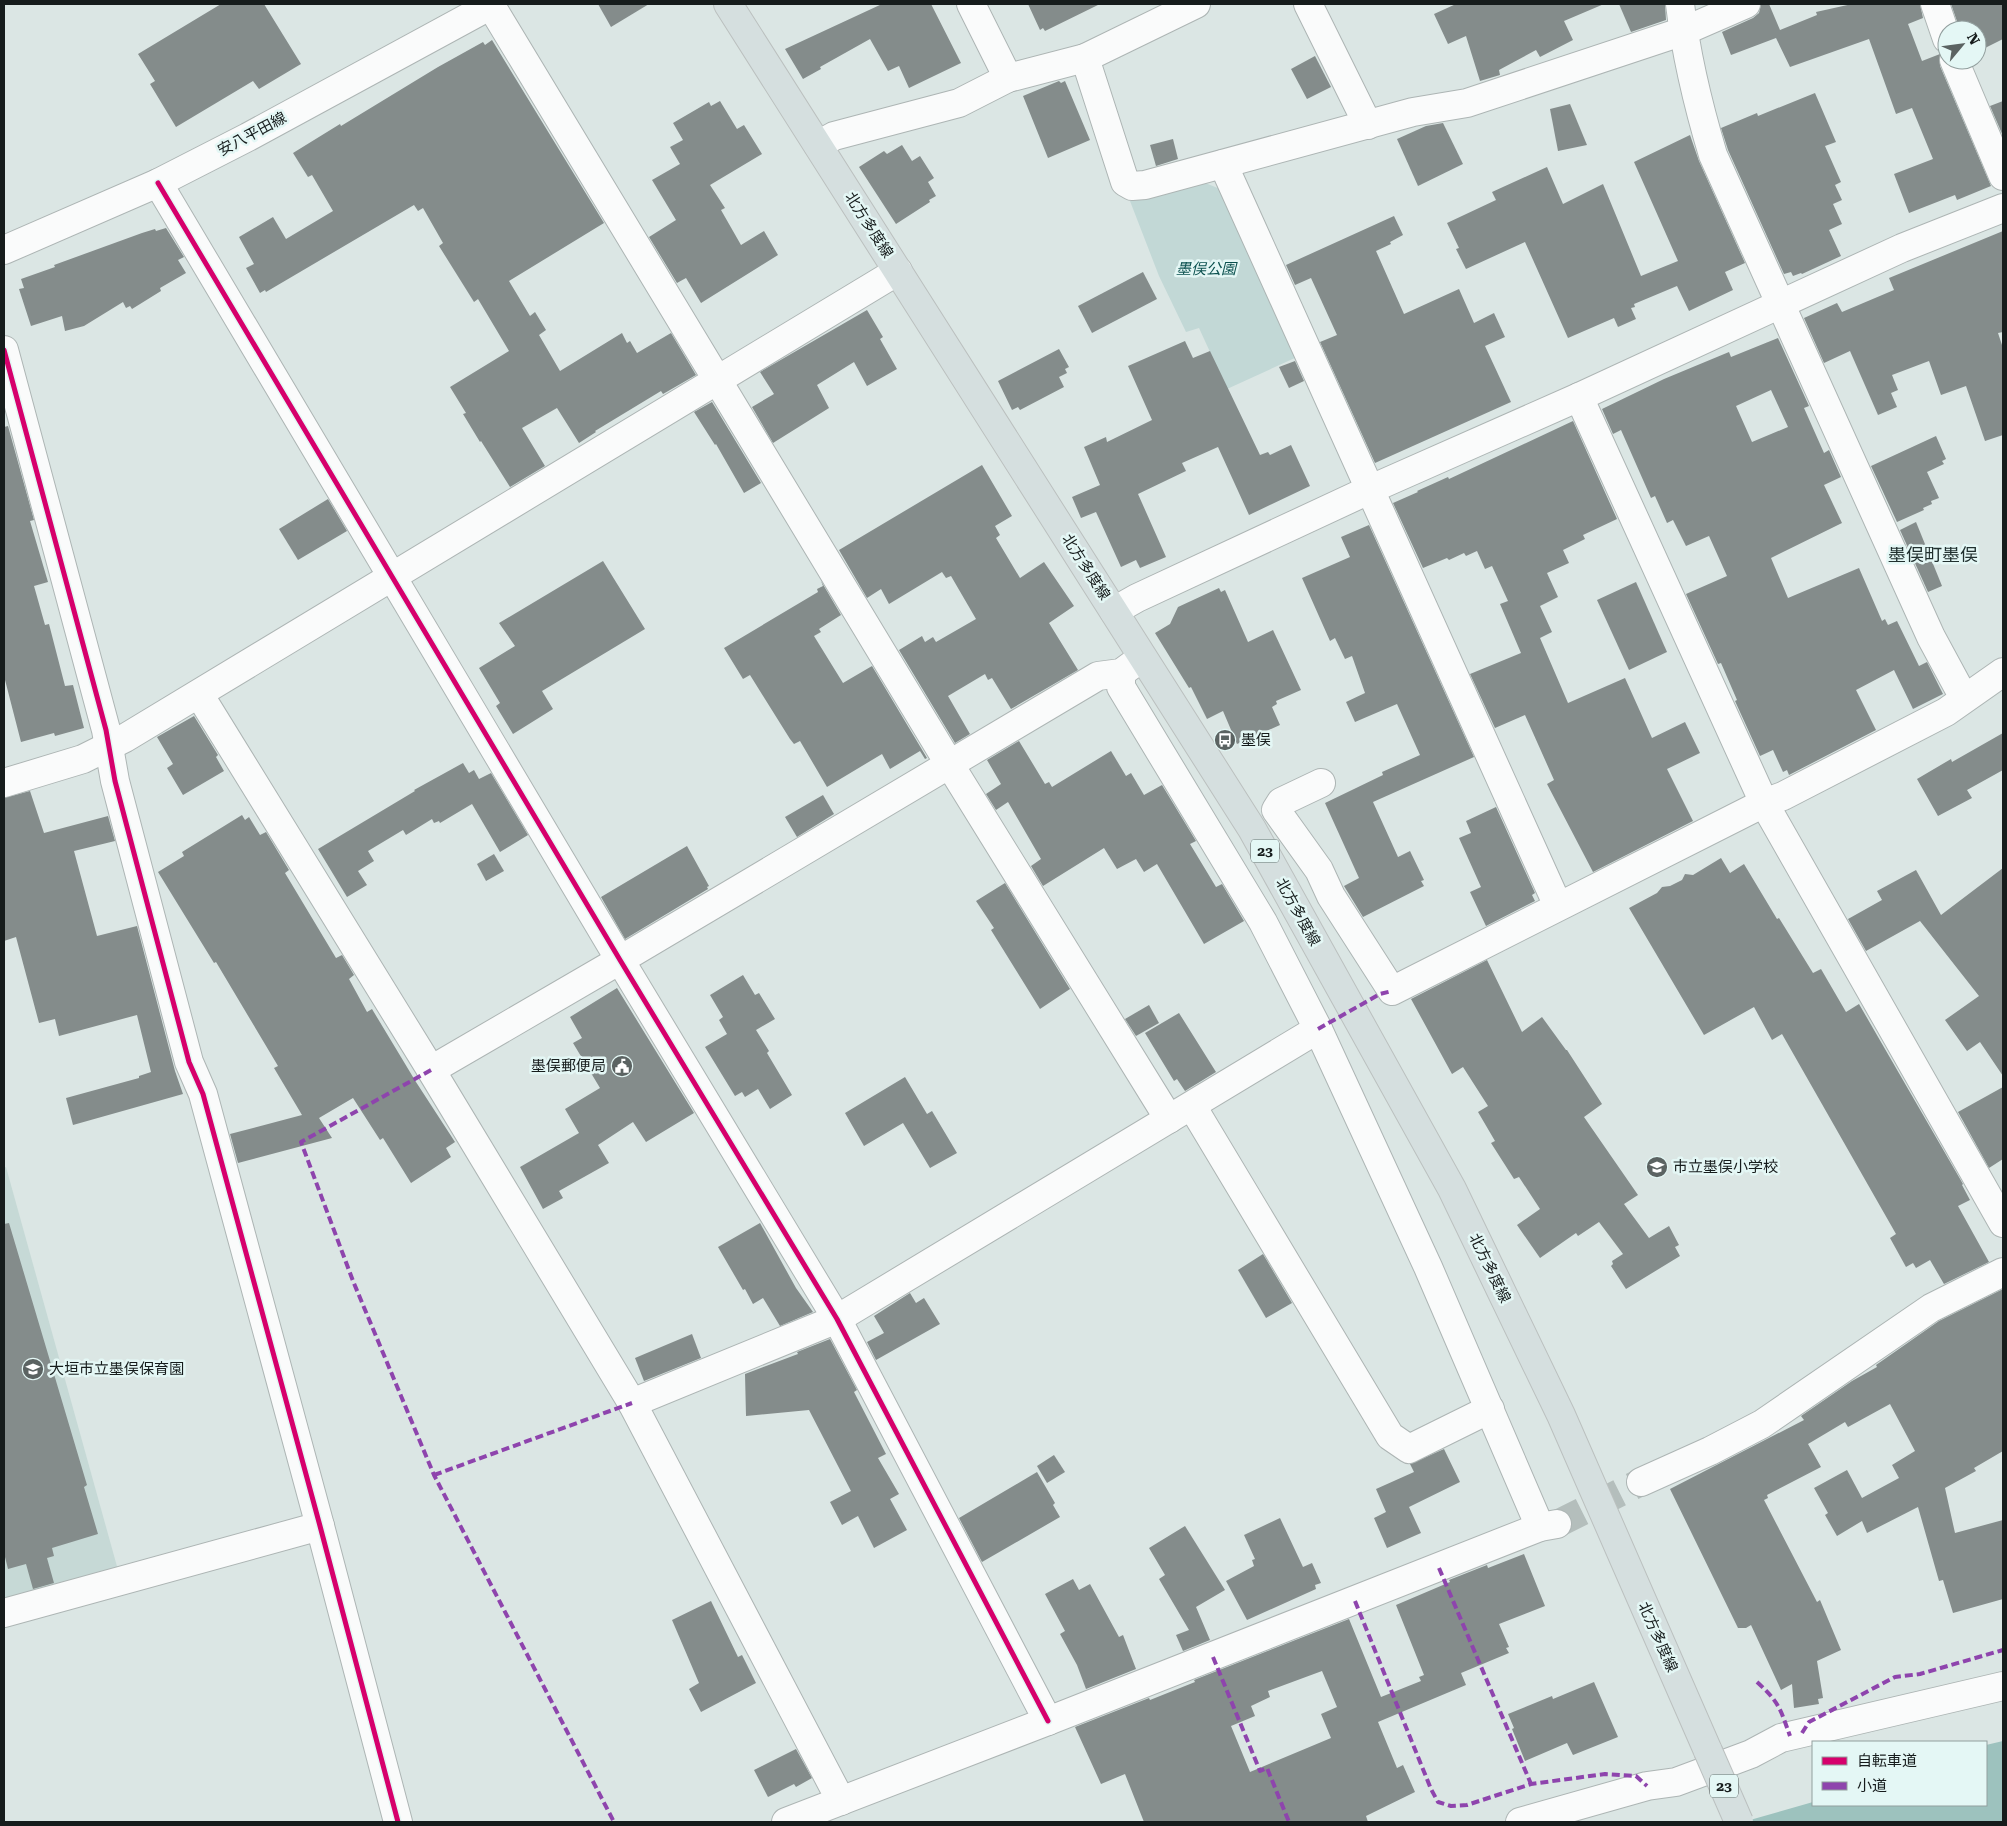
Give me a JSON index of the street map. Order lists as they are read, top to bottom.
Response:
{
  "streets": {
    "main road": ["北方多度線", "23"],
    "street": ["安八平田線"]
  },
  "districts": ["墨俣町墨俣"],
  "parks": ["墨俣公園"],
  "places": {
    "bus stop": ["墨俣"],
    "public building": ["墨俣郵便局"],
    "school or university": ["市立墨俣小学校", "大垣市立墨俣保育園"]
  },
  "legend": ["自転車道", "小道"],
  "north": "top right"
}
